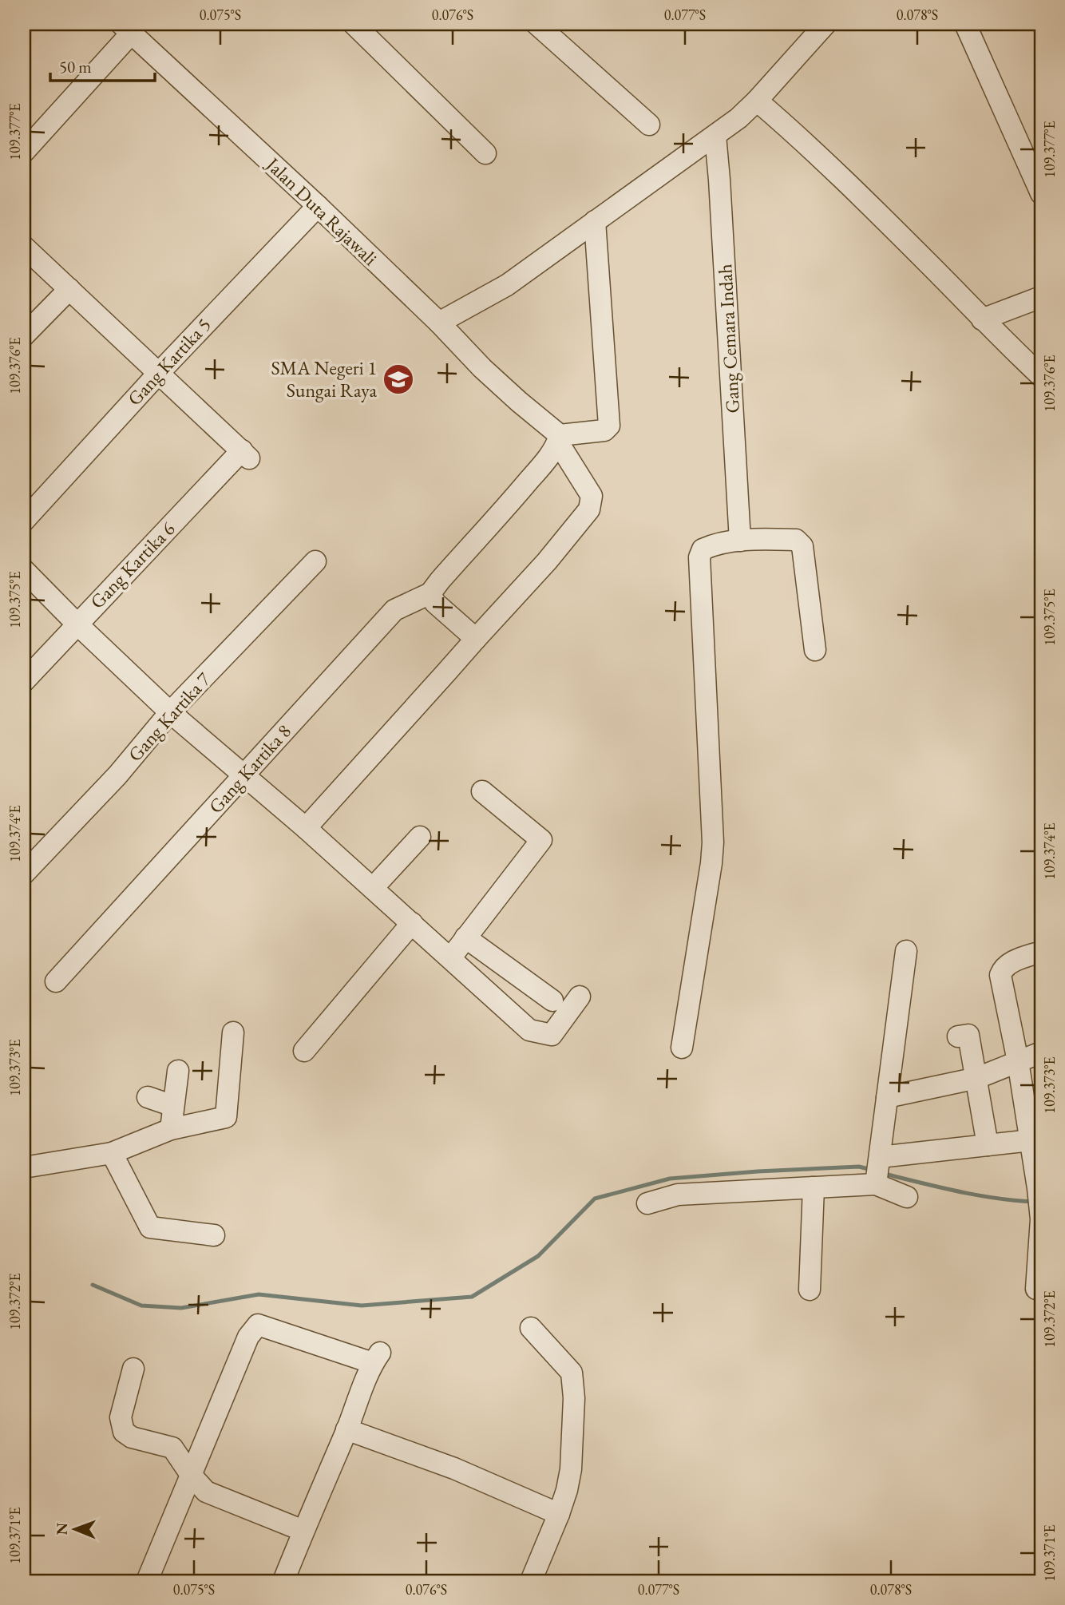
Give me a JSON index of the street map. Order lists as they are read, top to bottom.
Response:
{
  "streets": {
    "street": [
      "Jalan Duta Rajawali",
      "Gang Cemara Indah",
      "Gang Kartika 5",
      "Gang Kartika 6",
      "Gang Kartika 7",
      "Gang Kartika 8"
    ]
  },
  "crossings": [
    ["Jalan Duta Rajawali", "Gang Kartika 5"],
    ["Jalan Duta Rajawali", "Gang Kartika 8"],
    ["Gang Kartika 5", "Gang Kartika 6"]
  ],
  "places": {
    "school or university": ["SMA Negeri 1 Sungai Raya"]
  },
  "scale_bar": "50 m",
  "north": "left",
  "coordinates": [
    "0.075°S",
    "0.076°S",
    "0.077°S",
    "0.078°S",
    "109.377°E",
    "109.376°E",
    "109.375°E",
    "109.374°E",
    "109.373°E",
    "109.372°E",
    "109.371°E"
  ]
}
